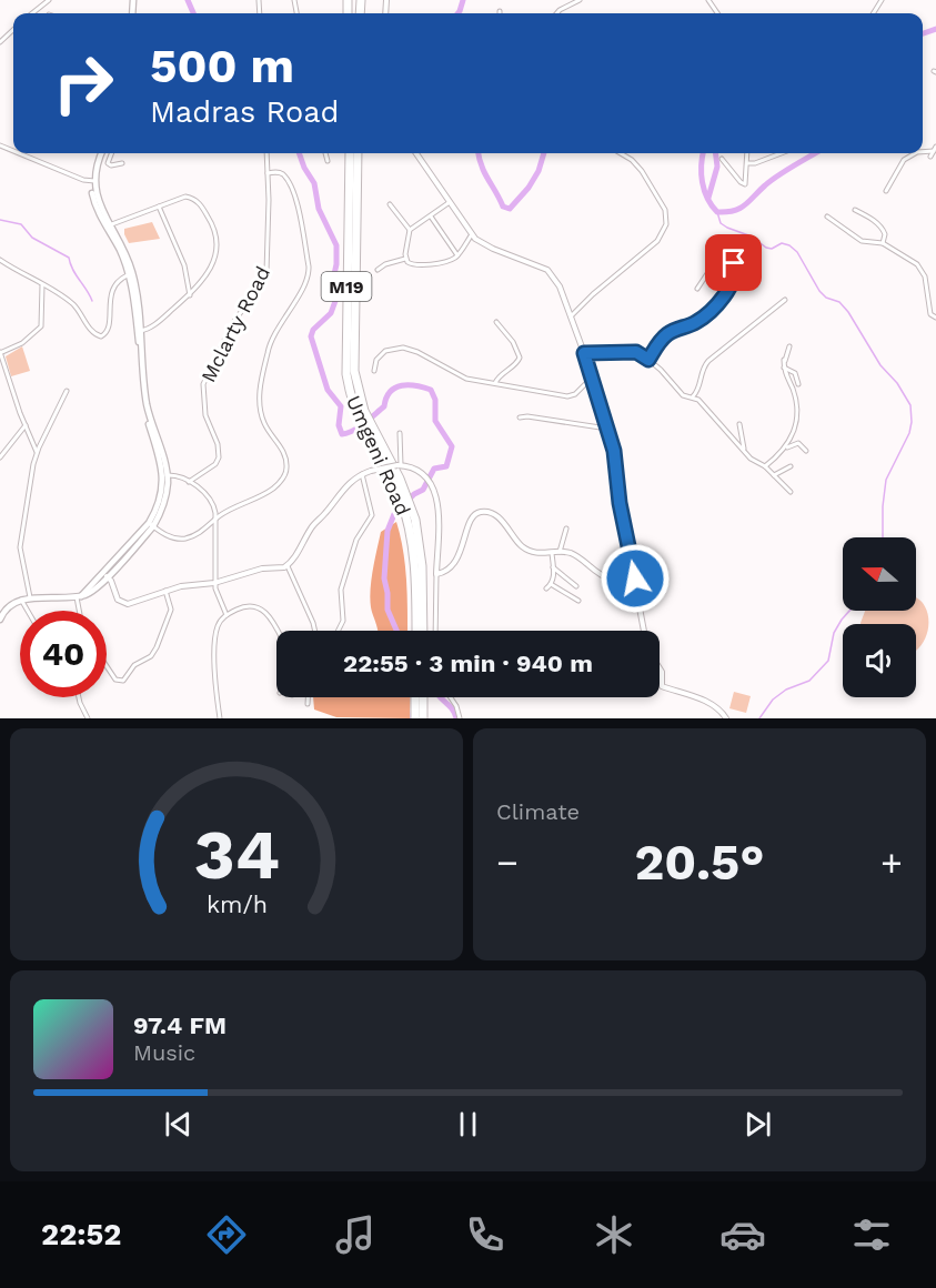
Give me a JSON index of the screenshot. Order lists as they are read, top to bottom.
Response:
{
  "streets": {
    "highway": ["M19", "Umgeni Road"],
    "street": ["Mclarty Road"]
  },
  "north": "left",
  "page": {
    "turn": ["500 m", "Madras Road"],
    "limit": "40",
    "trip": "22:55 · 3 min · 940 m",
    "tile": "Climate",
    "heat": ["−", "20.5°", "+"],
    "song": ["97.4 FM", "Music"],
    "tabs": "22:52",
    "gauge": ["34", "km/h"]
  }
}
